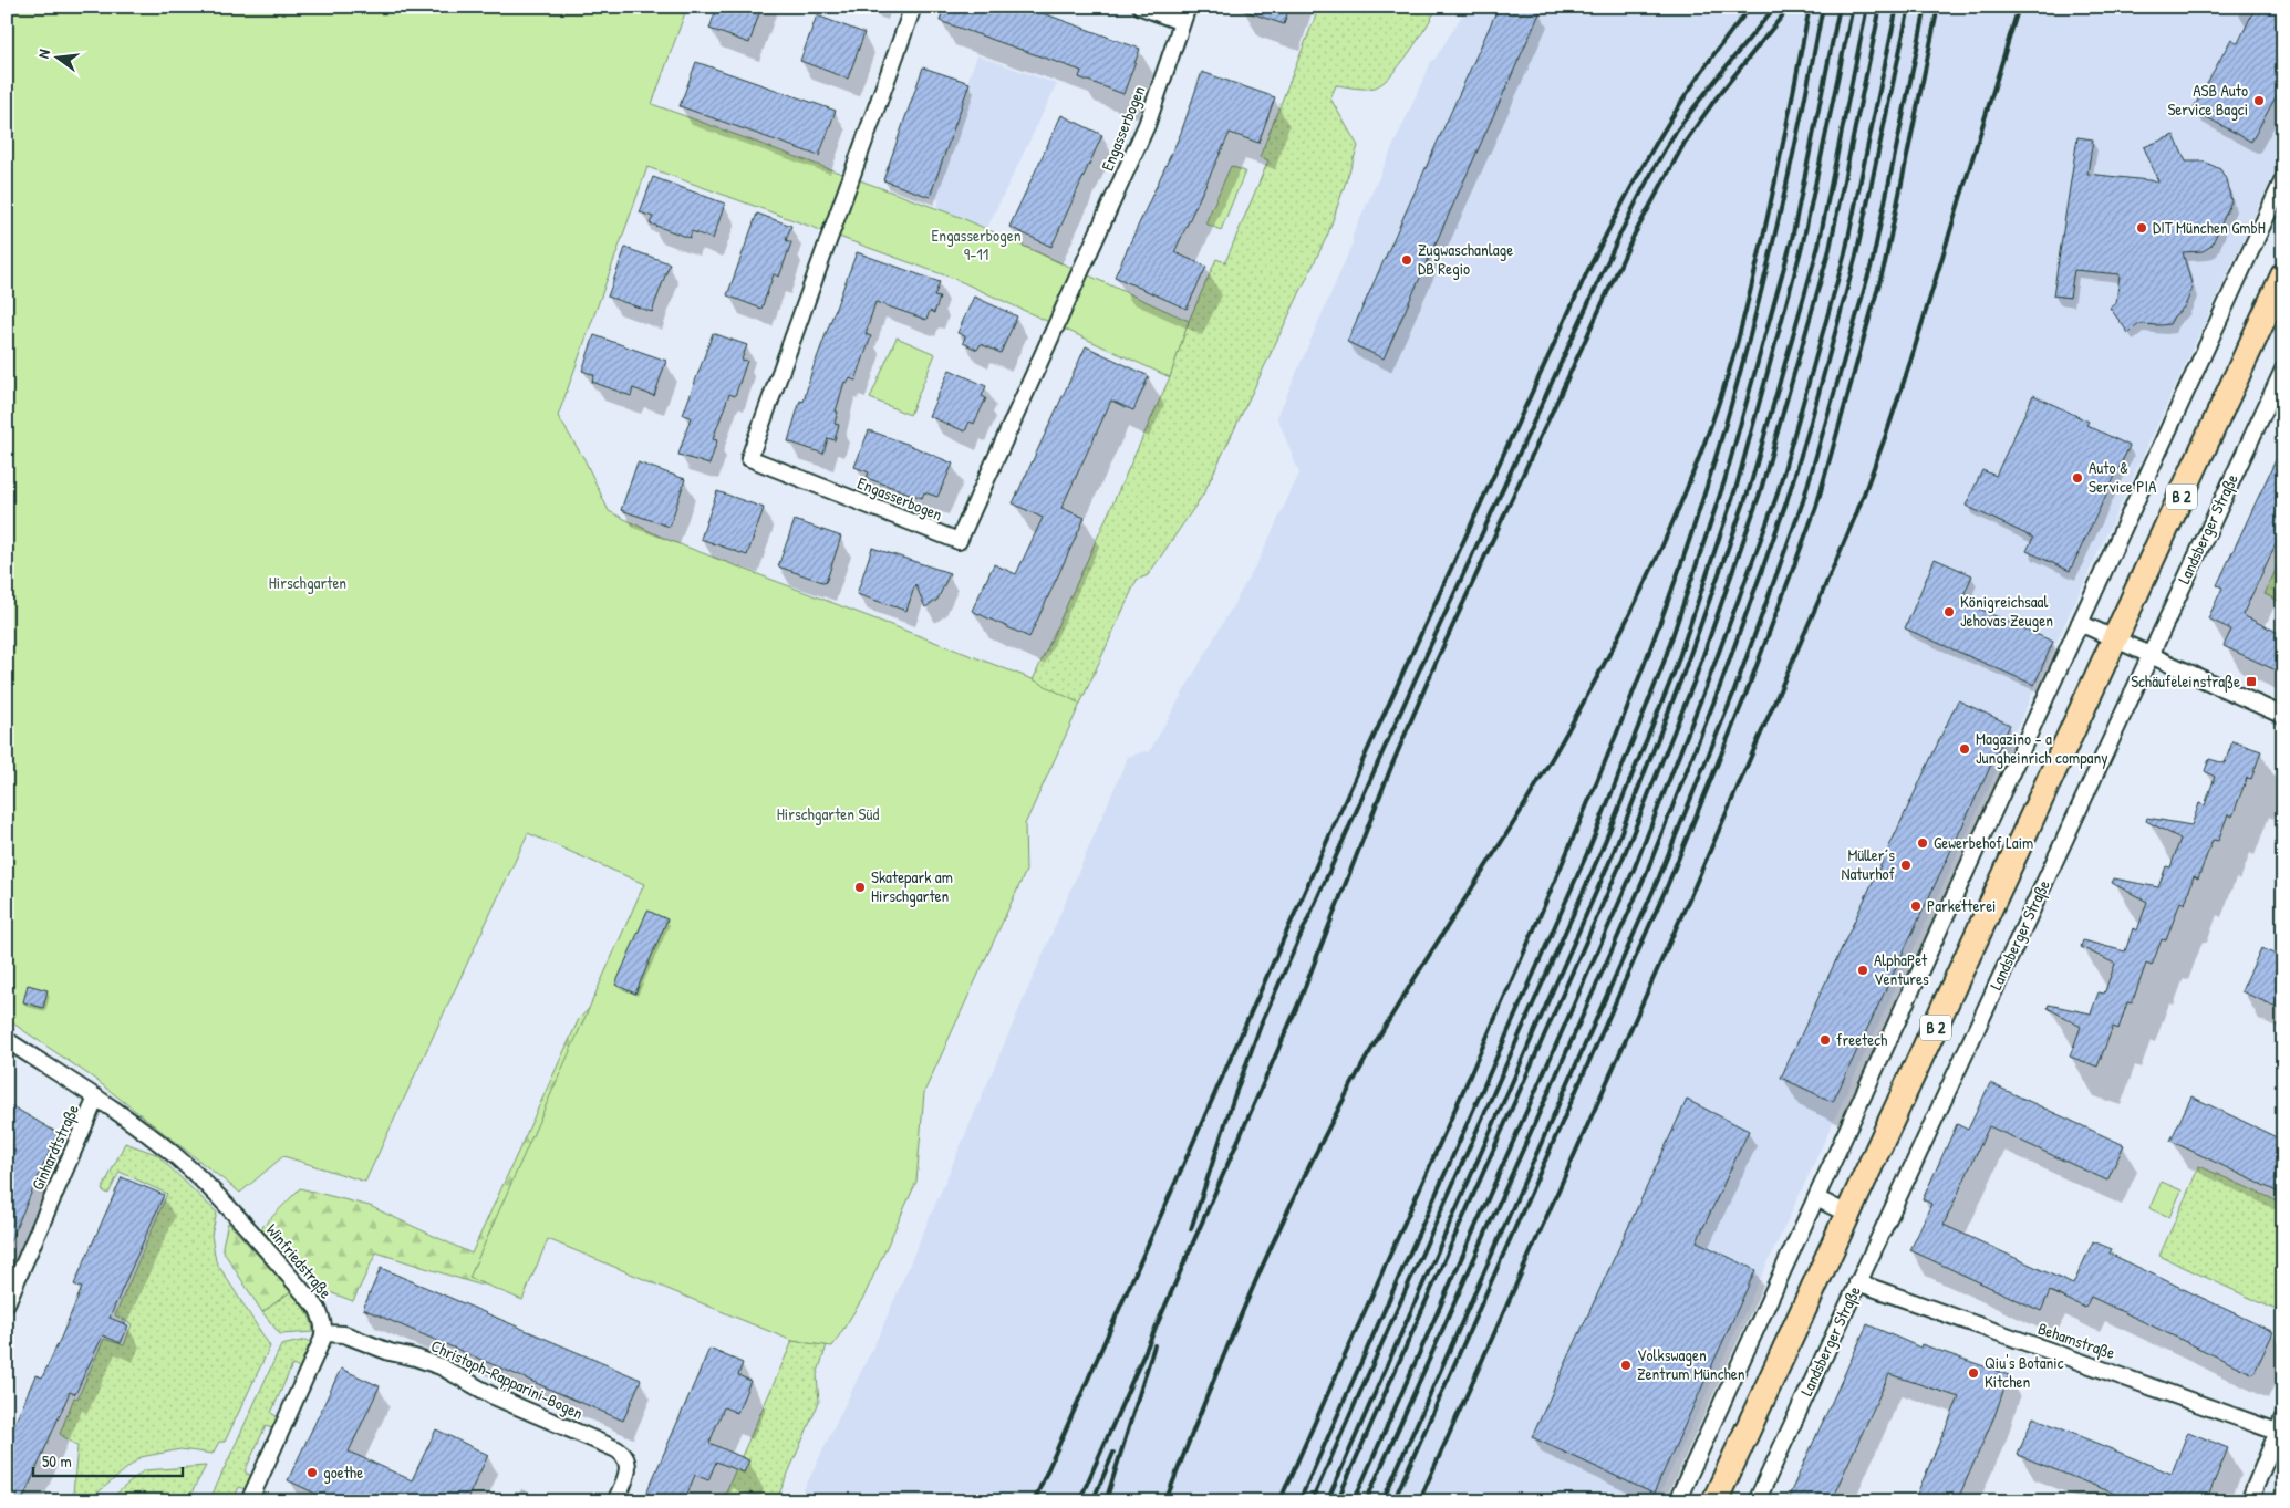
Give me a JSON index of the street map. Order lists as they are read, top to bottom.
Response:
{
  "streets": {
    "main road": ["B 2"],
    "street": [
      "Engasserbogen",
      "Landsberger Straße",
      "Ginhardtstraße",
      "Winfriedstraße",
      "Behamstraße",
      "Christoph-Rapparini-Bogen"
    ]
  },
  "crossings": [
    ["Landsberger Straße", "Behamstraße"],
    ["Ginhardtstraße", "Winfriedstraße"],
    ["Winfriedstraße", "Christoph-Rapparini-Bogen"]
  ],
  "parks": ["Engasserbogen 9-11", "Hirschgarten", "Hirschgarten Süd"],
  "places": {
    "other": [
      "ASB Auto Service Bagci",
      "DIT München GmbH",
      "Zugwaschanlage DB Regio",
      "Auto & Service PIA",
      "Königreichsaal Jehovas Zeugen",
      "Magazino - a Jungheinrich company",
      "Gewerbehof Laim",
      "Müller´s Naturhof",
      "Skatepark am Hirschgarten",
      "Parketterei",
      "AlphaPet Ventures",
      "freetech",
      "Volkswagen Zentrum München",
      "Qiu's Botanic Kitchen",
      "goethe"
    ],
    "transit": ["Schäufeleinstraße"]
  },
  "scale_bar": "50 m",
  "north": "left"
}
